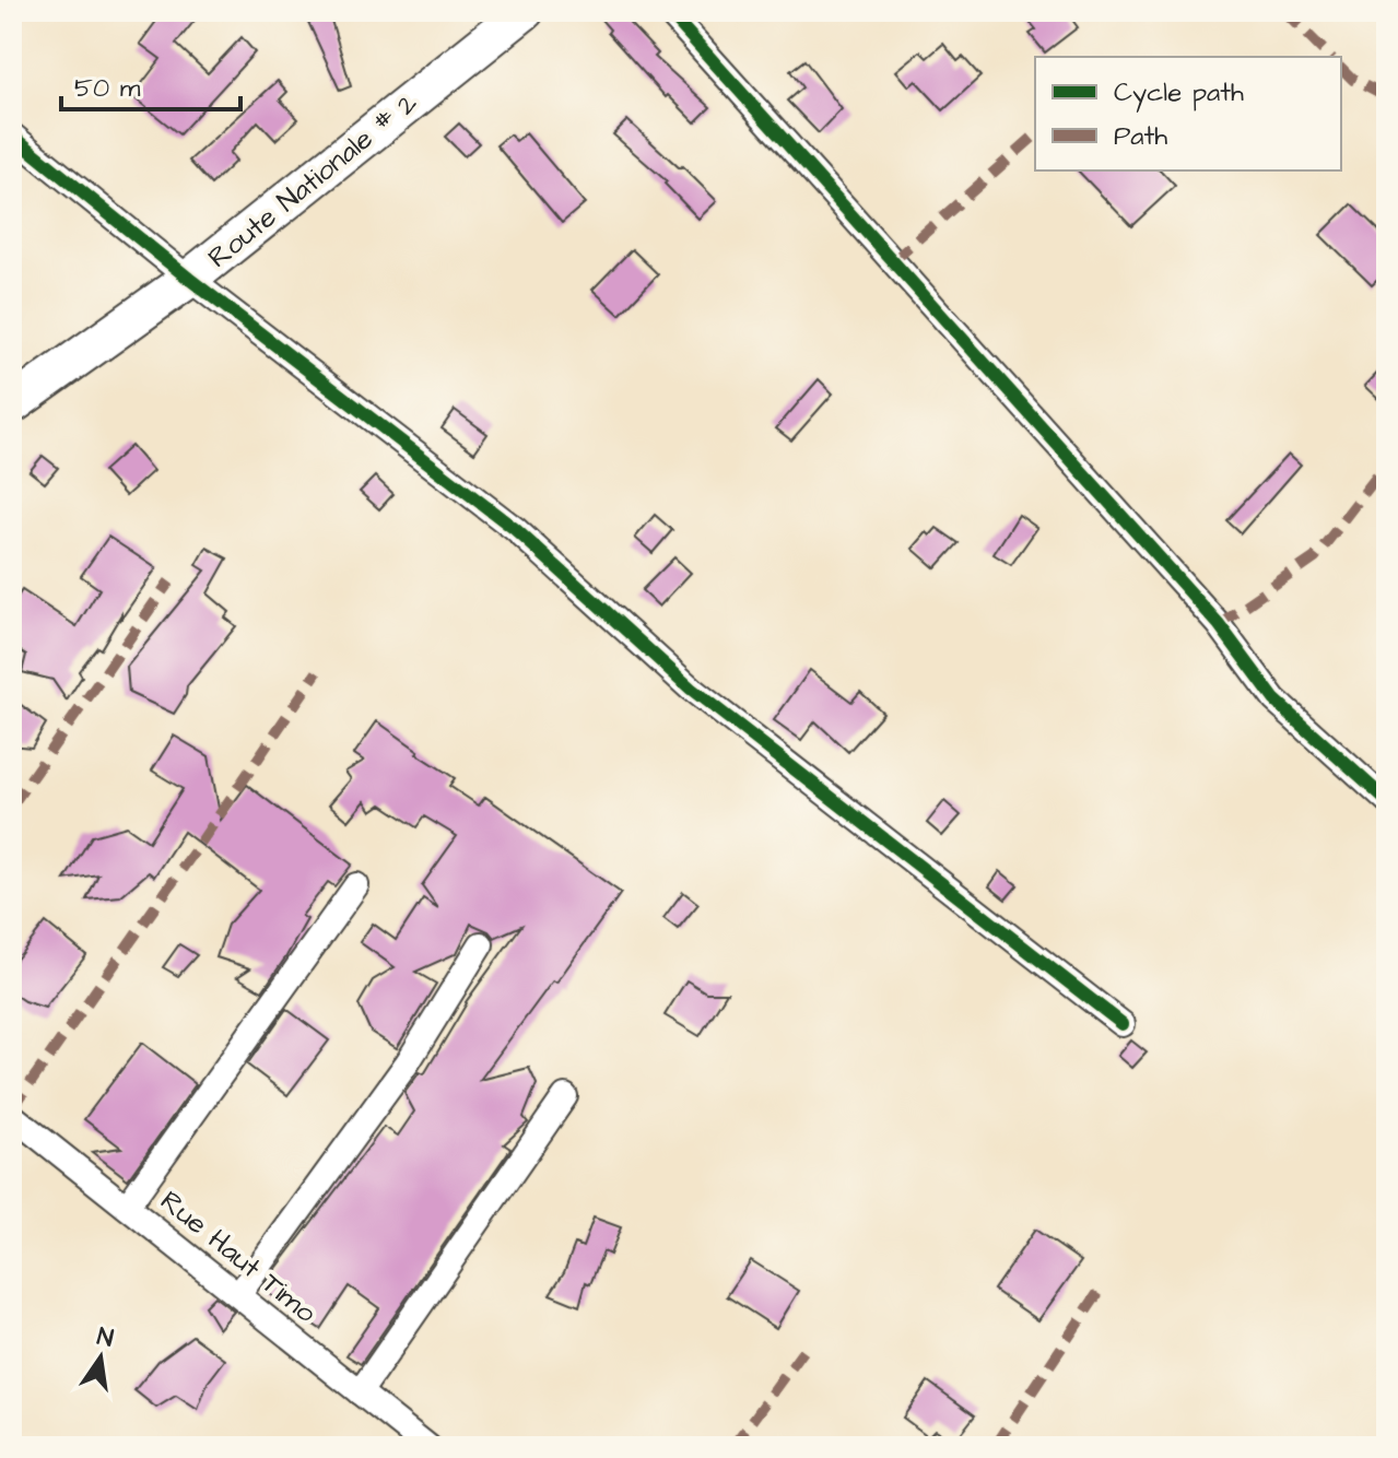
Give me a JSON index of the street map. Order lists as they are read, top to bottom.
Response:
{
  "streets": {
    "main road": ["Route Nationale # 2"],
    "street": ["Rue Haut Timo"]
  },
  "legend": ["Cycle path", "Path"],
  "scale_bar": "50 m",
  "north": "top"
}
